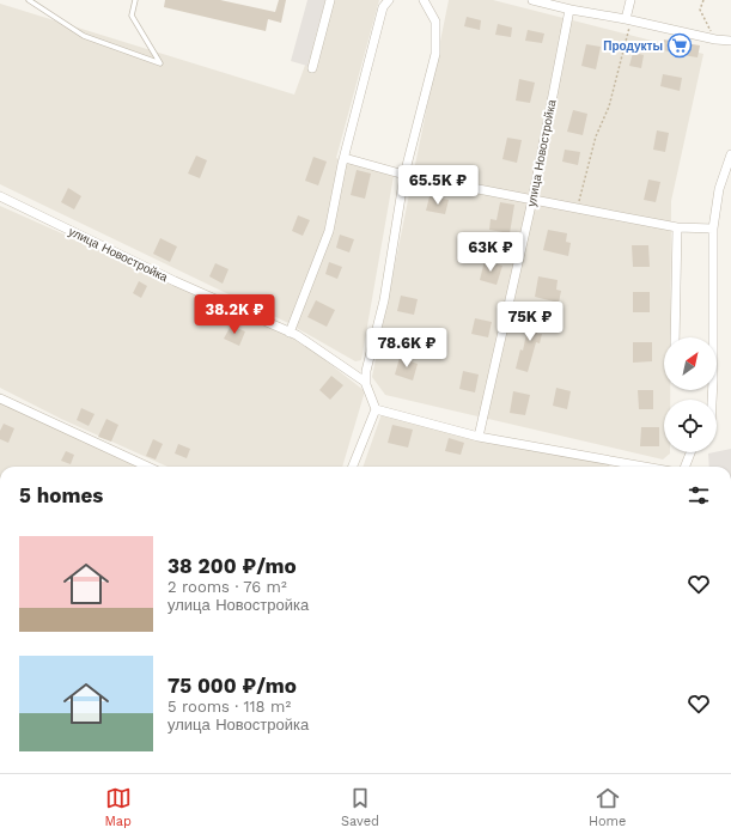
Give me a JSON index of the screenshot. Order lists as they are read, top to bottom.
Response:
{
  "streets": {
    "street": ["улица Новостройка"]
  },
  "places": {
    "supermarket": ["Продукты"]
  },
  "north": "top right",
  "page": {
    "price": [
      "65.5K ₽",
      "63K ₽",
      "38.2K ₽",
      "75K ₽",
      "78.6K ₽"
    ],
    "heading": "5 homes",
    "list": [
      {
        "name": "38 200 ₽/mo",
        "note": "2 rooms · 76 m² · улица Новостройка"
      },
      {
        "name": "75 000 ₽/mo",
        "note": "5 rooms · 118 m² · улица Новостройка"
      }
    ],
    "tabs": ["Map", "Saved", "Home"]
  }
}
